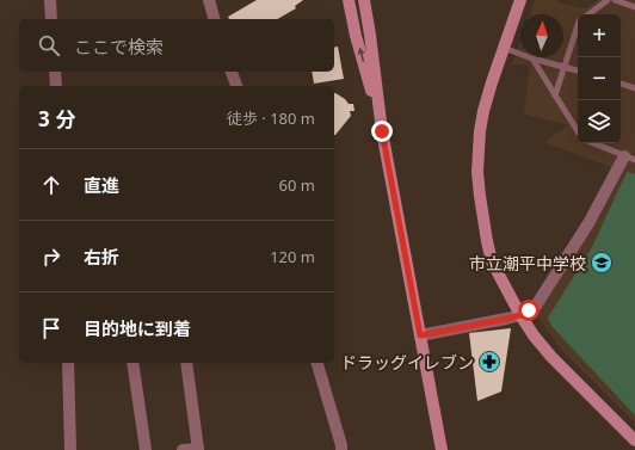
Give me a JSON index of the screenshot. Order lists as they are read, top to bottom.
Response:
{
  "places": {
    "school or university": ["市立潮平中学校"],
    "pharmacy": ["ドラッグイレブン"]
  },
  "north": "top",
  "page": {
    "map_buttons": ["+", "−"],
    "search": "ここで検索",
    "heading": ["3 分", "徒歩 · 180 m"],
    "list": [
      ["直進", "60 m"],
      ["右折", "120 m"],
      "目的地に到着"
    ]
  }
}
